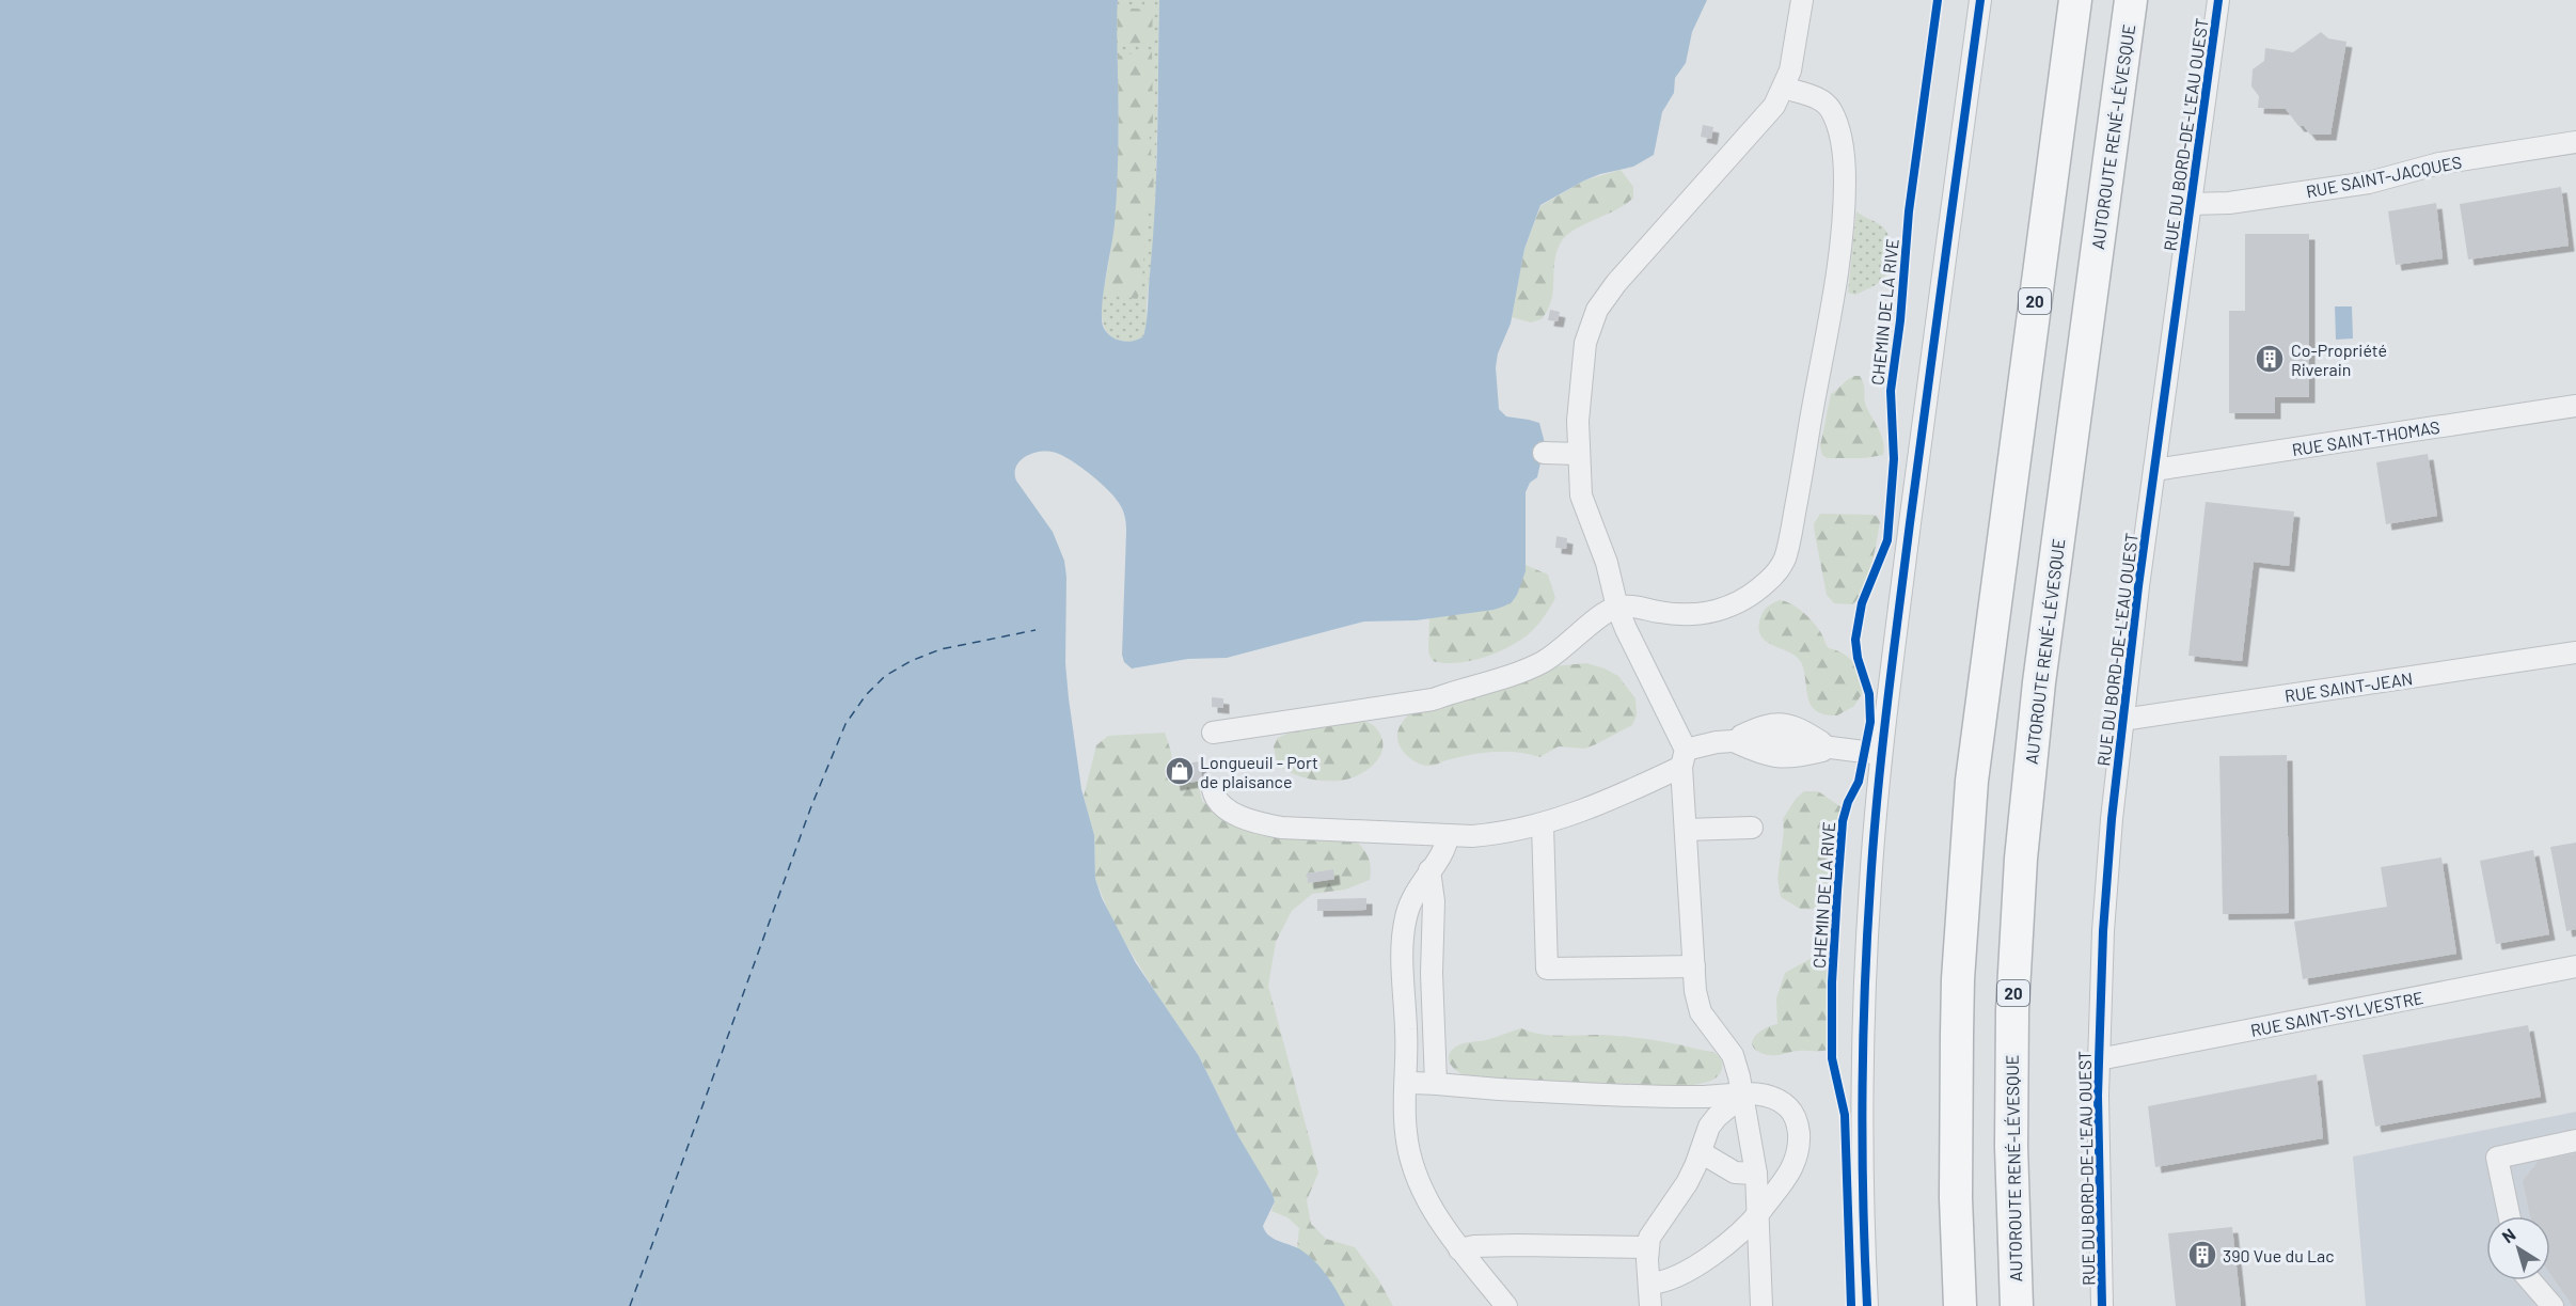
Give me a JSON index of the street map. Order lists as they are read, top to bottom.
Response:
{
  "streets": {
    "highway": ["AUTOROUTE RENÉ-LÉVESQUE", "20"],
    "street": [
      "RUE DU BORD-DE-L'EAU OUEST",
      "RUE SAINT-JACQUES",
      "RUE SAINT-THOMAS",
      "RUE SAINT-JEAN",
      "RUE SAINT-SYLVESTRE"
    ],
    "cycle path": ["CHEMIN DE LA RIVE"]
  },
  "crossings": [
    ["RUE DU BORD-DE-L'EAU OUEST", "RUE SAINT-JACQUES"],
    ["RUE DU BORD-DE-L'EAU OUEST", "RUE SAINT-THOMAS"],
    ["RUE DU BORD-DE-L'EAU OUEST", "RUE SAINT-JEAN"],
    ["RUE DU BORD-DE-L'EAU OUEST", "RUE SAINT-SYLVESTRE"]
  ],
  "places": {
    "building": ["Co-Propriété Riverain", "390 Vue du Lac"],
    "shop": ["Longueuil - Port de plaisance"]
  },
  "north": "top left"
}
